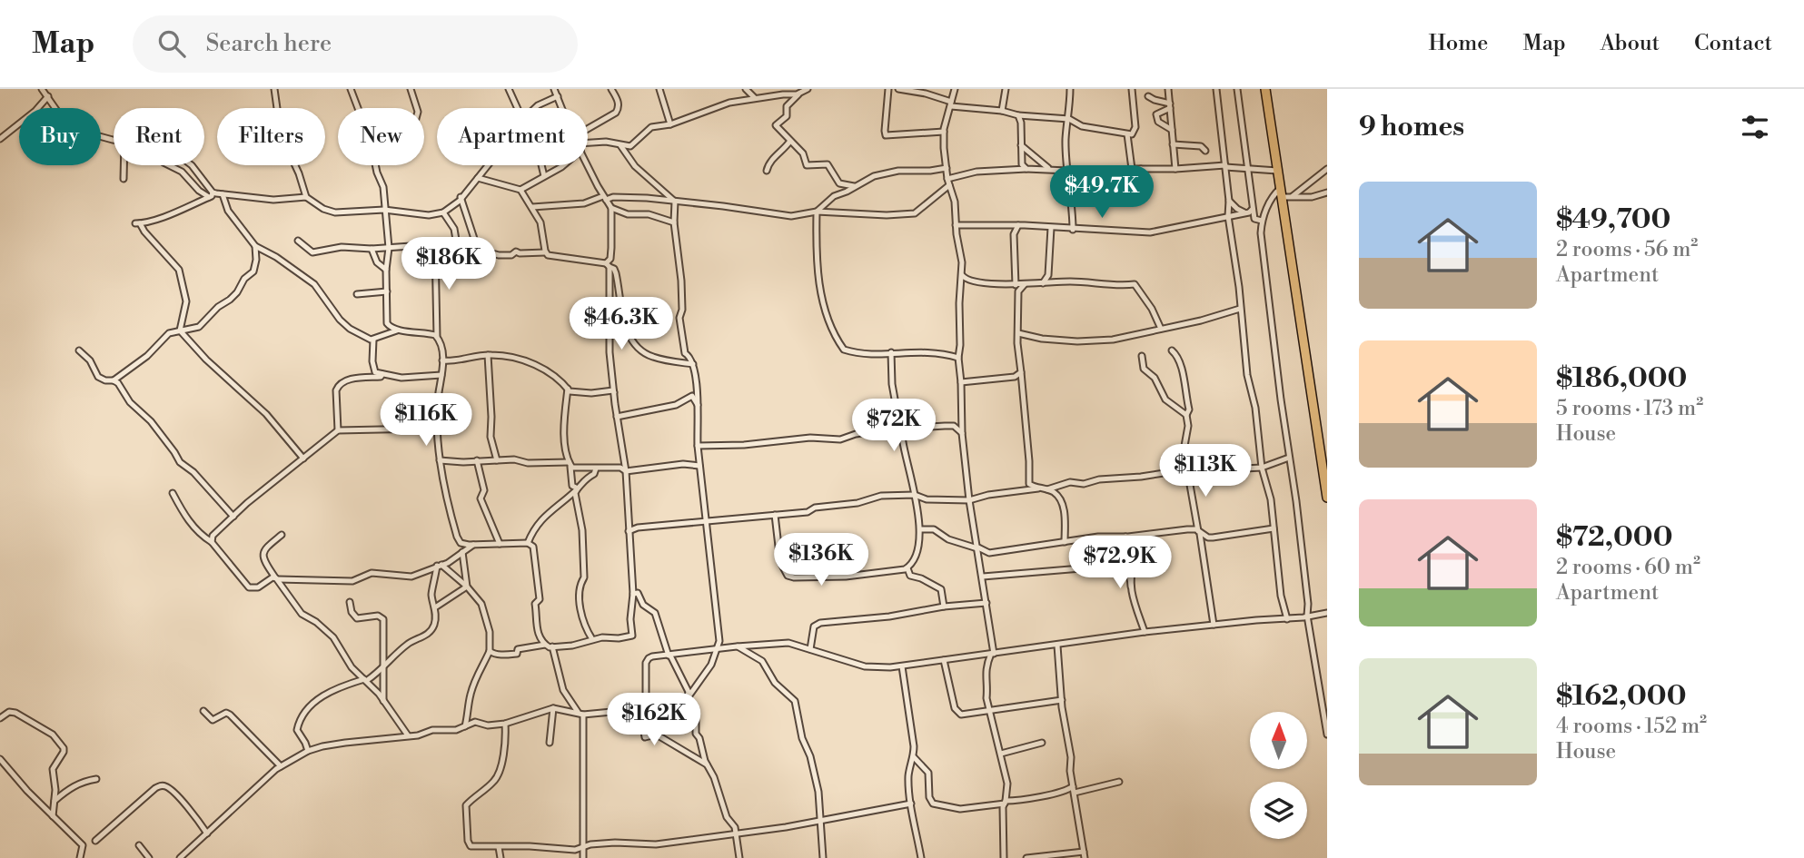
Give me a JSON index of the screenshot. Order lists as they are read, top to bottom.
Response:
{
  "north": "top",
  "page": {
    "header": "Map",
    "search": "Search here",
    "nav": [
      "Home",
      "Map",
      "About",
      "Contact"
    ],
    "heading": "9 homes",
    "chip": [
      "Buy",
      "Rent",
      "Filters",
      "New",
      "Apartment"
    ],
    "price": [
      "$49.7K",
      "$186K",
      "$46.3K",
      "$116K",
      "$72K",
      "$113K",
      "$136K",
      "$72.9K",
      "$162K"
    ],
    "list": [
      {
        "name": "$49,700",
        "note": "2 rooms · 56 m² · Apartment"
      },
      {
        "name": "$186,000",
        "note": "5 rooms · 173 m² · House"
      },
      {
        "name": "$72,000",
        "note": "2 rooms · 60 m² · Apartment"
      },
      {
        "name": "$162,000",
        "note": "4 rooms · 152 m² · House"
      }
    ]
  }
}
